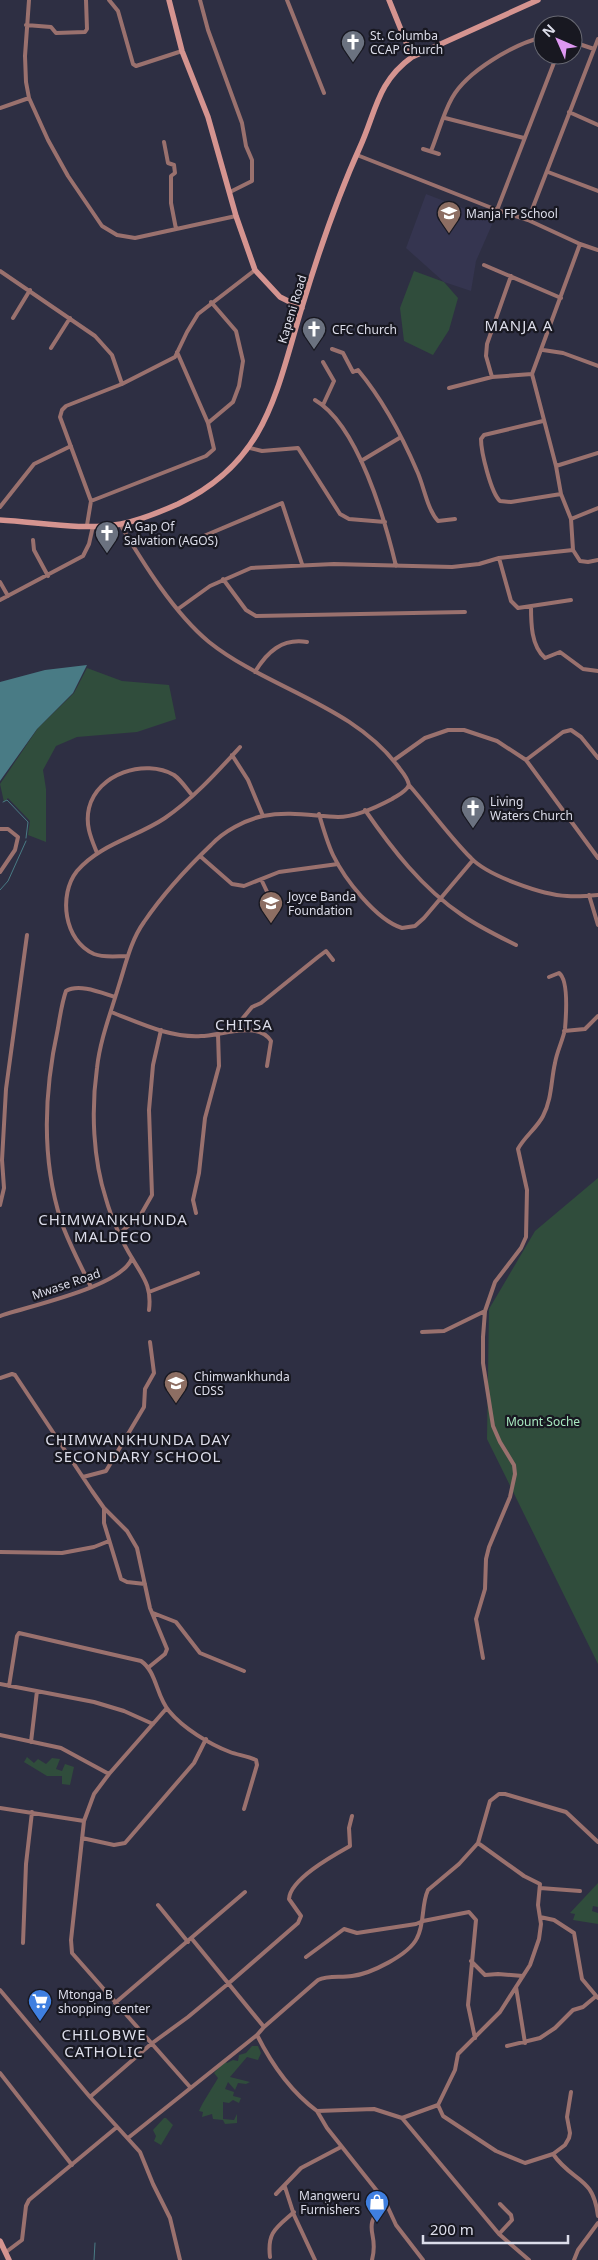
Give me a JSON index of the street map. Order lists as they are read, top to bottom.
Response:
{
  "streets": {
    "main road": ["Kapeni Road"],
    "street": ["Mwase Road"]
  },
  "districts": [
    "MANJA A",
    "CHITSA",
    "CHIMWANKHUNDA MALDECO",
    "CHIMWANKHUNDA DAY SECONDARY SCHOOL",
    "CHILOBWE CATHOLIC"
  ],
  "parks": ["Mount Soche"],
  "places": {
    "church": [
      "St. Columba CCAP Church",
      "CFC Church",
      "A Gap Of Salvation (AGOS)",
      "Living Waters Church"
    ],
    "school or university": ["Manja FP School", "Joyce Banda Foundation", "Chimwankhunda CDSS"],
    "supermarket": ["Mtonga B shopping center"],
    "shop": ["Mangweru Furnishers"]
  },
  "scale_bar": "200 m",
  "north": "top left"
}
